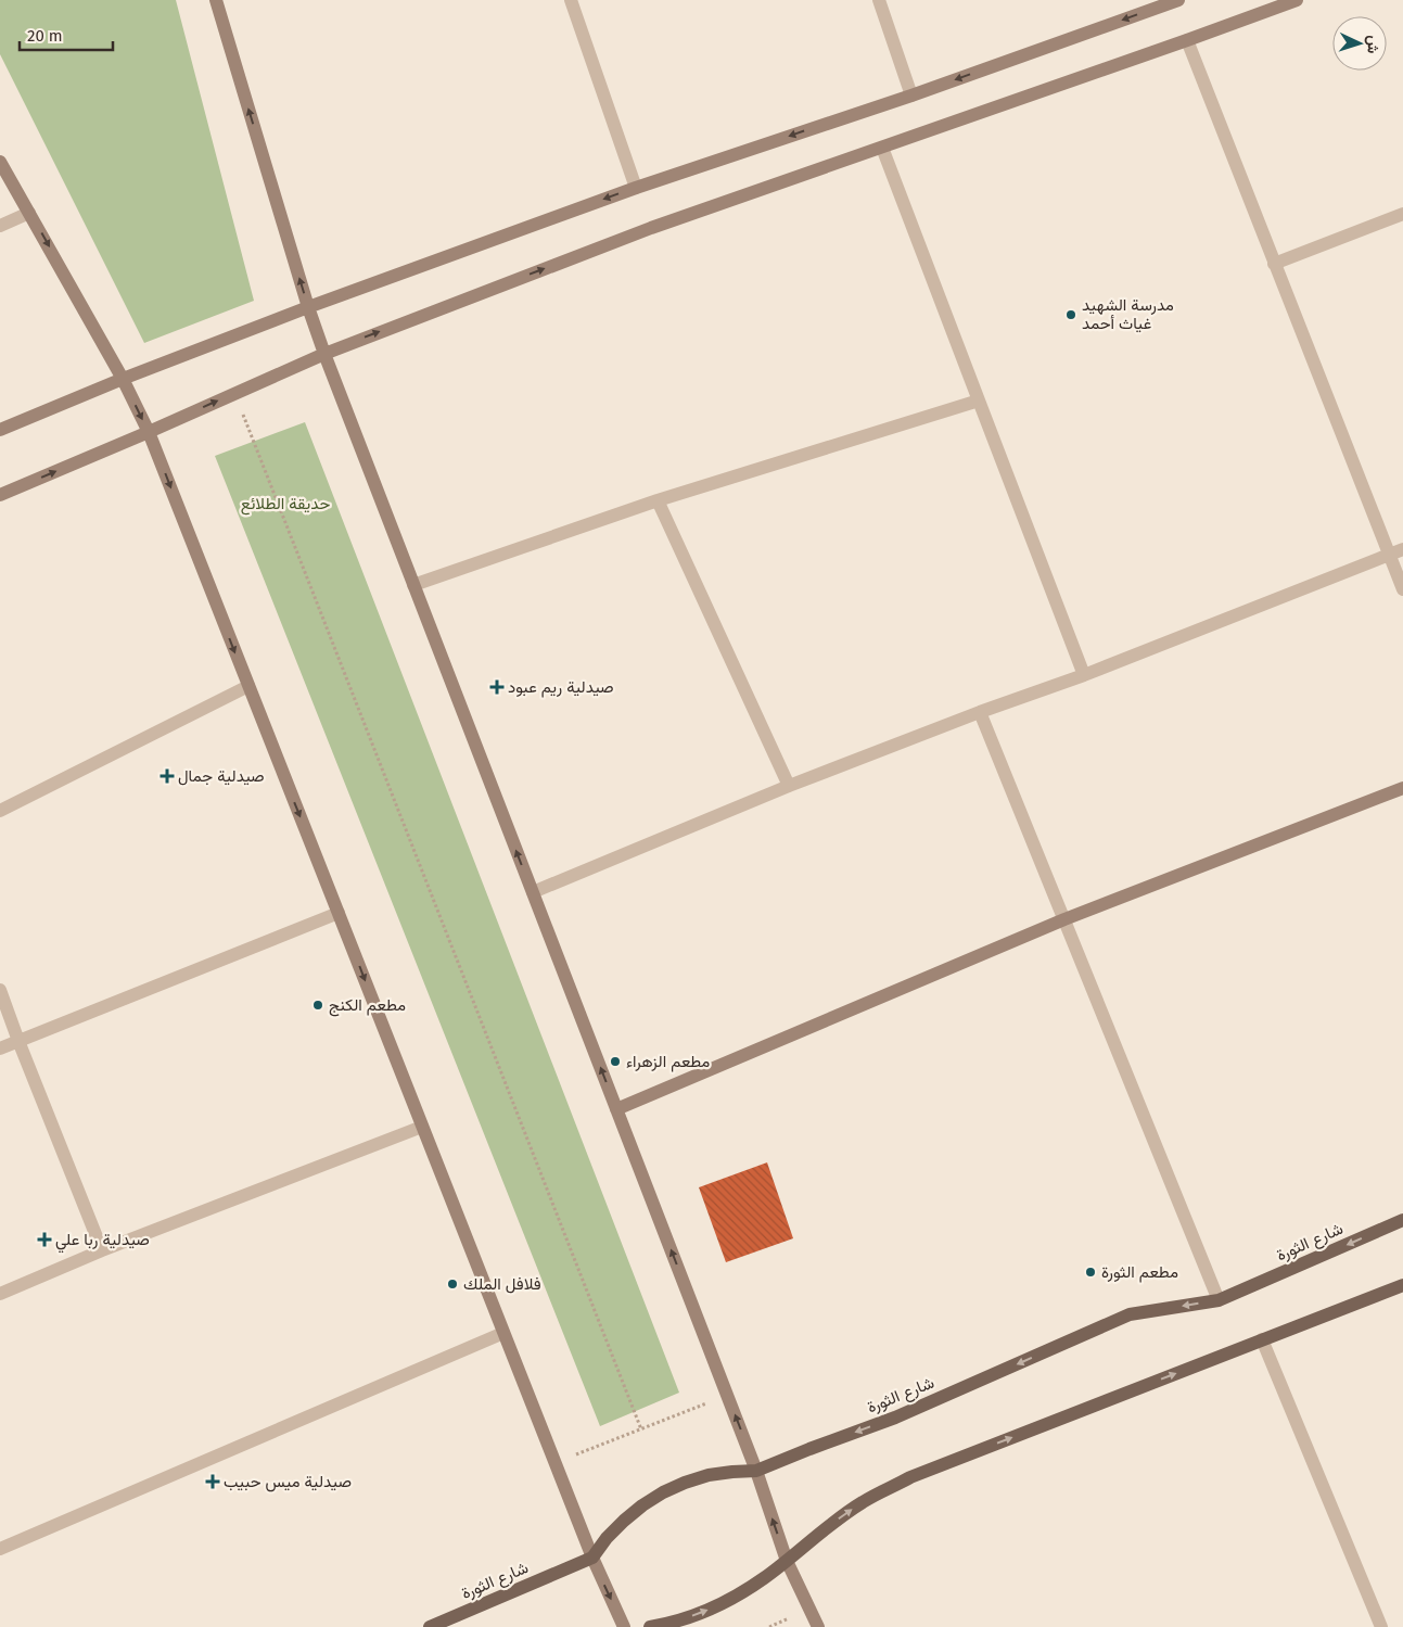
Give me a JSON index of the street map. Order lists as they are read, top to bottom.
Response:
{
  "streets": {
    "main road": ["شارع الثورة"]
  },
  "parks": ["حديقة الطلائع"],
  "places": {
    "other": [
      "مدرسة الشهيد غياث أحمد",
      "مطعم الكنج",
      "مطعم الزهراء",
      "مطعم الثورة",
      "فلافل الملك"
    ],
    "health": [
      "صيدلية ريم عبود",
      "صيدلية جمال",
      "صيدلية ربا علي",
      "صيدلية ميس حبيب"
    ]
  },
  "scale_bar": "20 m",
  "north": "right"
}
